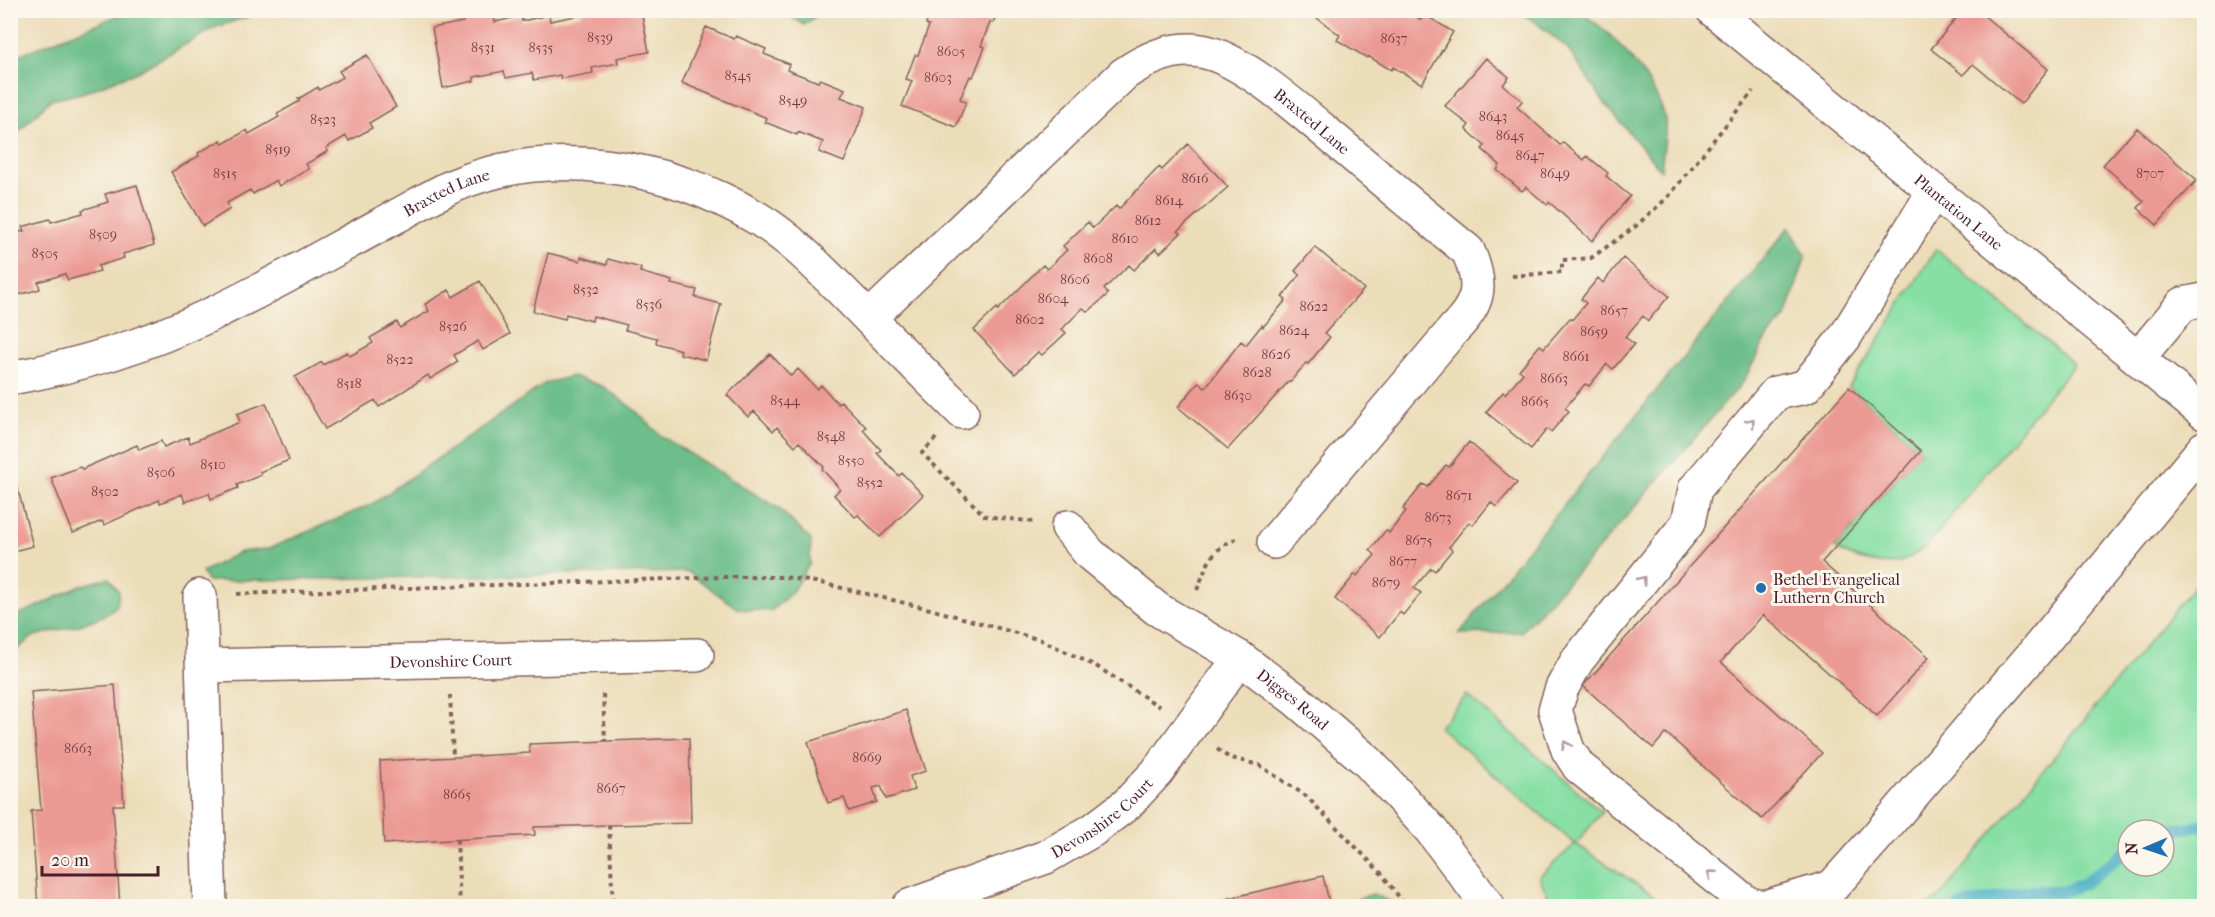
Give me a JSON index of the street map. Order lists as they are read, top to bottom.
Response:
{
  "streets": {
    "street": [
      "Braxted Lane",
      "Plantation Lane",
      "Devonshire Court",
      "Digges Road"
    ]
  },
  "crossings": [
    ["Devonshire Court", "Digges Road"]
  ],
  "places": ["Bethel Evangelical Luthern Church"],
  "house_numbers": [
    "8539",
    "8637",
    "8531",
    "8535",
    "8605",
    "8545",
    "8603",
    "8549",
    "8643",
    "8523",
    "8645",
    "8519",
    "8647",
    "8515",
    "8649",
    "8707",
    "8616",
    "8614",
    "8612",
    "8509",
    "8610",
    "8505",
    "8608",
    "8606",
    "8532",
    "8604",
    "8536",
    "8622",
    "8657",
    "8602",
    "8526",
    "8624",
    "8659",
    "8626",
    "8661",
    "8522",
    "8628",
    "8663",
    "8518",
    "8630",
    "8544",
    "8665",
    "8548",
    "8550",
    "8510",
    "8506",
    "8552",
    "8502",
    "8671",
    "8673",
    "8675",
    "8677",
    "8679",
    "8663",
    "8669",
    "8667",
    "8665"
  ],
  "scale_bar": "20 m",
  "north": "left"
}
